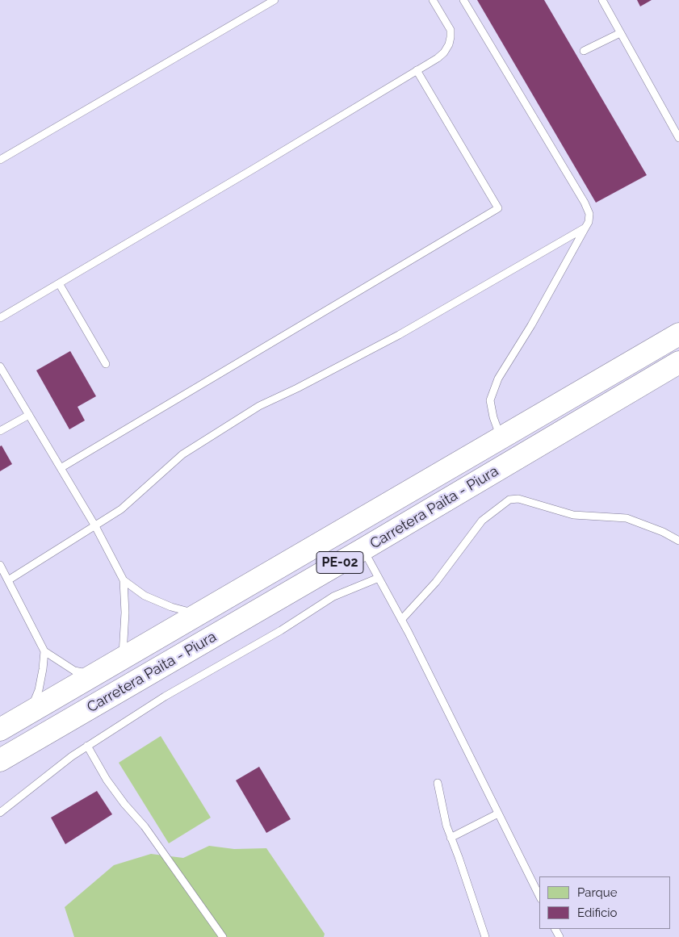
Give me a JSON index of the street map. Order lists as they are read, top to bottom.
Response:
{
  "streets": {
    "highway": ["Carretera Paita - Piura", "PE-02"]
  },
  "legend": ["Parque", "Edificio"]
}
